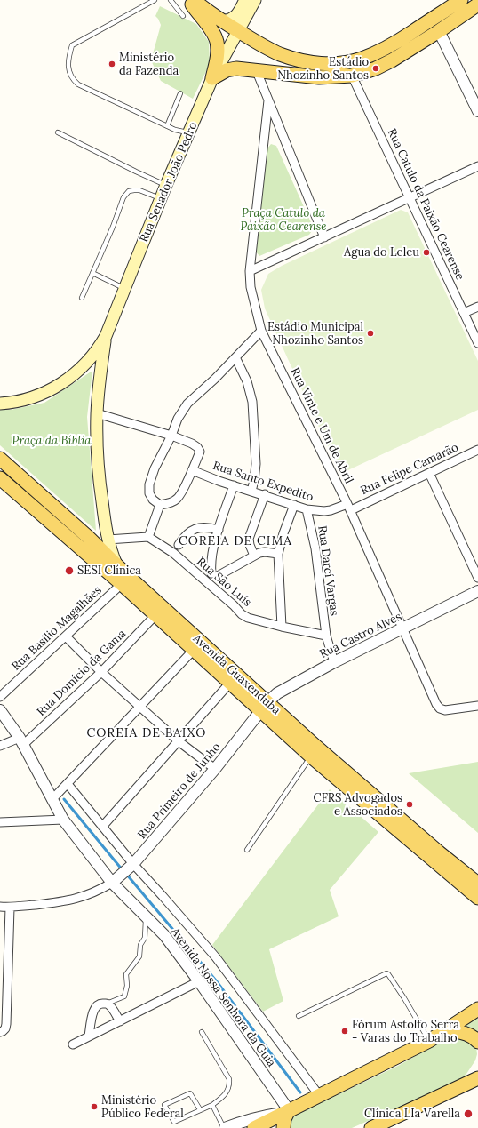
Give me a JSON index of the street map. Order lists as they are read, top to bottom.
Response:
{
  "streets": {
    "main road": ["Rua Senador João Pedro", "Avenida Guaxenduba"],
    "street": [
      "Rua Catulo da Paixão Cearense",
      "Rua Vinte e Um de Abril",
      "Rua Felipe Camarão",
      "Rua Santo Expedito",
      "Rua Darcí Vargas",
      "Rua São Luís",
      "Rua Basilio Magalhães",
      "Rua Castro Alves",
      "Rua Domício da Gama",
      "Rua Primeiro de Junho",
      "Avenida Nossa Senhora da Guia"
    ]
  },
  "crossings": [
    ["Rua Senador João Pedro", "Avenida Guaxenduba"],
    ["Rua Vinte e Um de Abril", "Rua Felipe Camarão"],
    ["Rua Vinte e Um de Abril", "Rua Santo Expedito"],
    ["Rua Vinte e Um de Abril", "Rua Castro Alves"],
    ["Rua Felipe Camarão", "Rua Santo Expedito"],
    ["Rua Santo Expedito", "Rua Darcí Vargas"],
    ["Rua Darcí Vargas", "Rua São Luís"],
    ["Rua Basilio Magalhães", "Avenida Guaxenduba"],
    ["Rua Castro Alves", "Avenida Guaxenduba"],
    ["Rua Castro Alves", "Rua Primeiro de Junho"],
    ["Rua Domício da Gama", "Avenida Guaxenduba"],
    ["Rua Domício da Gama", "Avenida Nossa Senhora da Guia"],
    ["Avenida Guaxenduba", "Rua Primeiro de Junho"],
    ["Rua Primeiro de Junho", "Avenida Nossa Senhora da Guia"]
  ],
  "districts": ["COREIA DE CIMA", "COREIA DE BAIXO"],
  "parks": ["Praça Catulo da Paixão Cearense", "Praça da Bíblia"],
  "places": [
    "Ministério da Fazenda",
    "Estádio Nhozinho Santos",
    "Agua do Leleu",
    "Estádio Municipal Nhozinho Santos",
    "SESI Clínica",
    "CFRS Advogados e Associados",
    "Fórum Astolfo Serra - Varas do Trabalho",
    "Ministério Público Federal",
    "Clínica LIa Varella"
  ]
}
